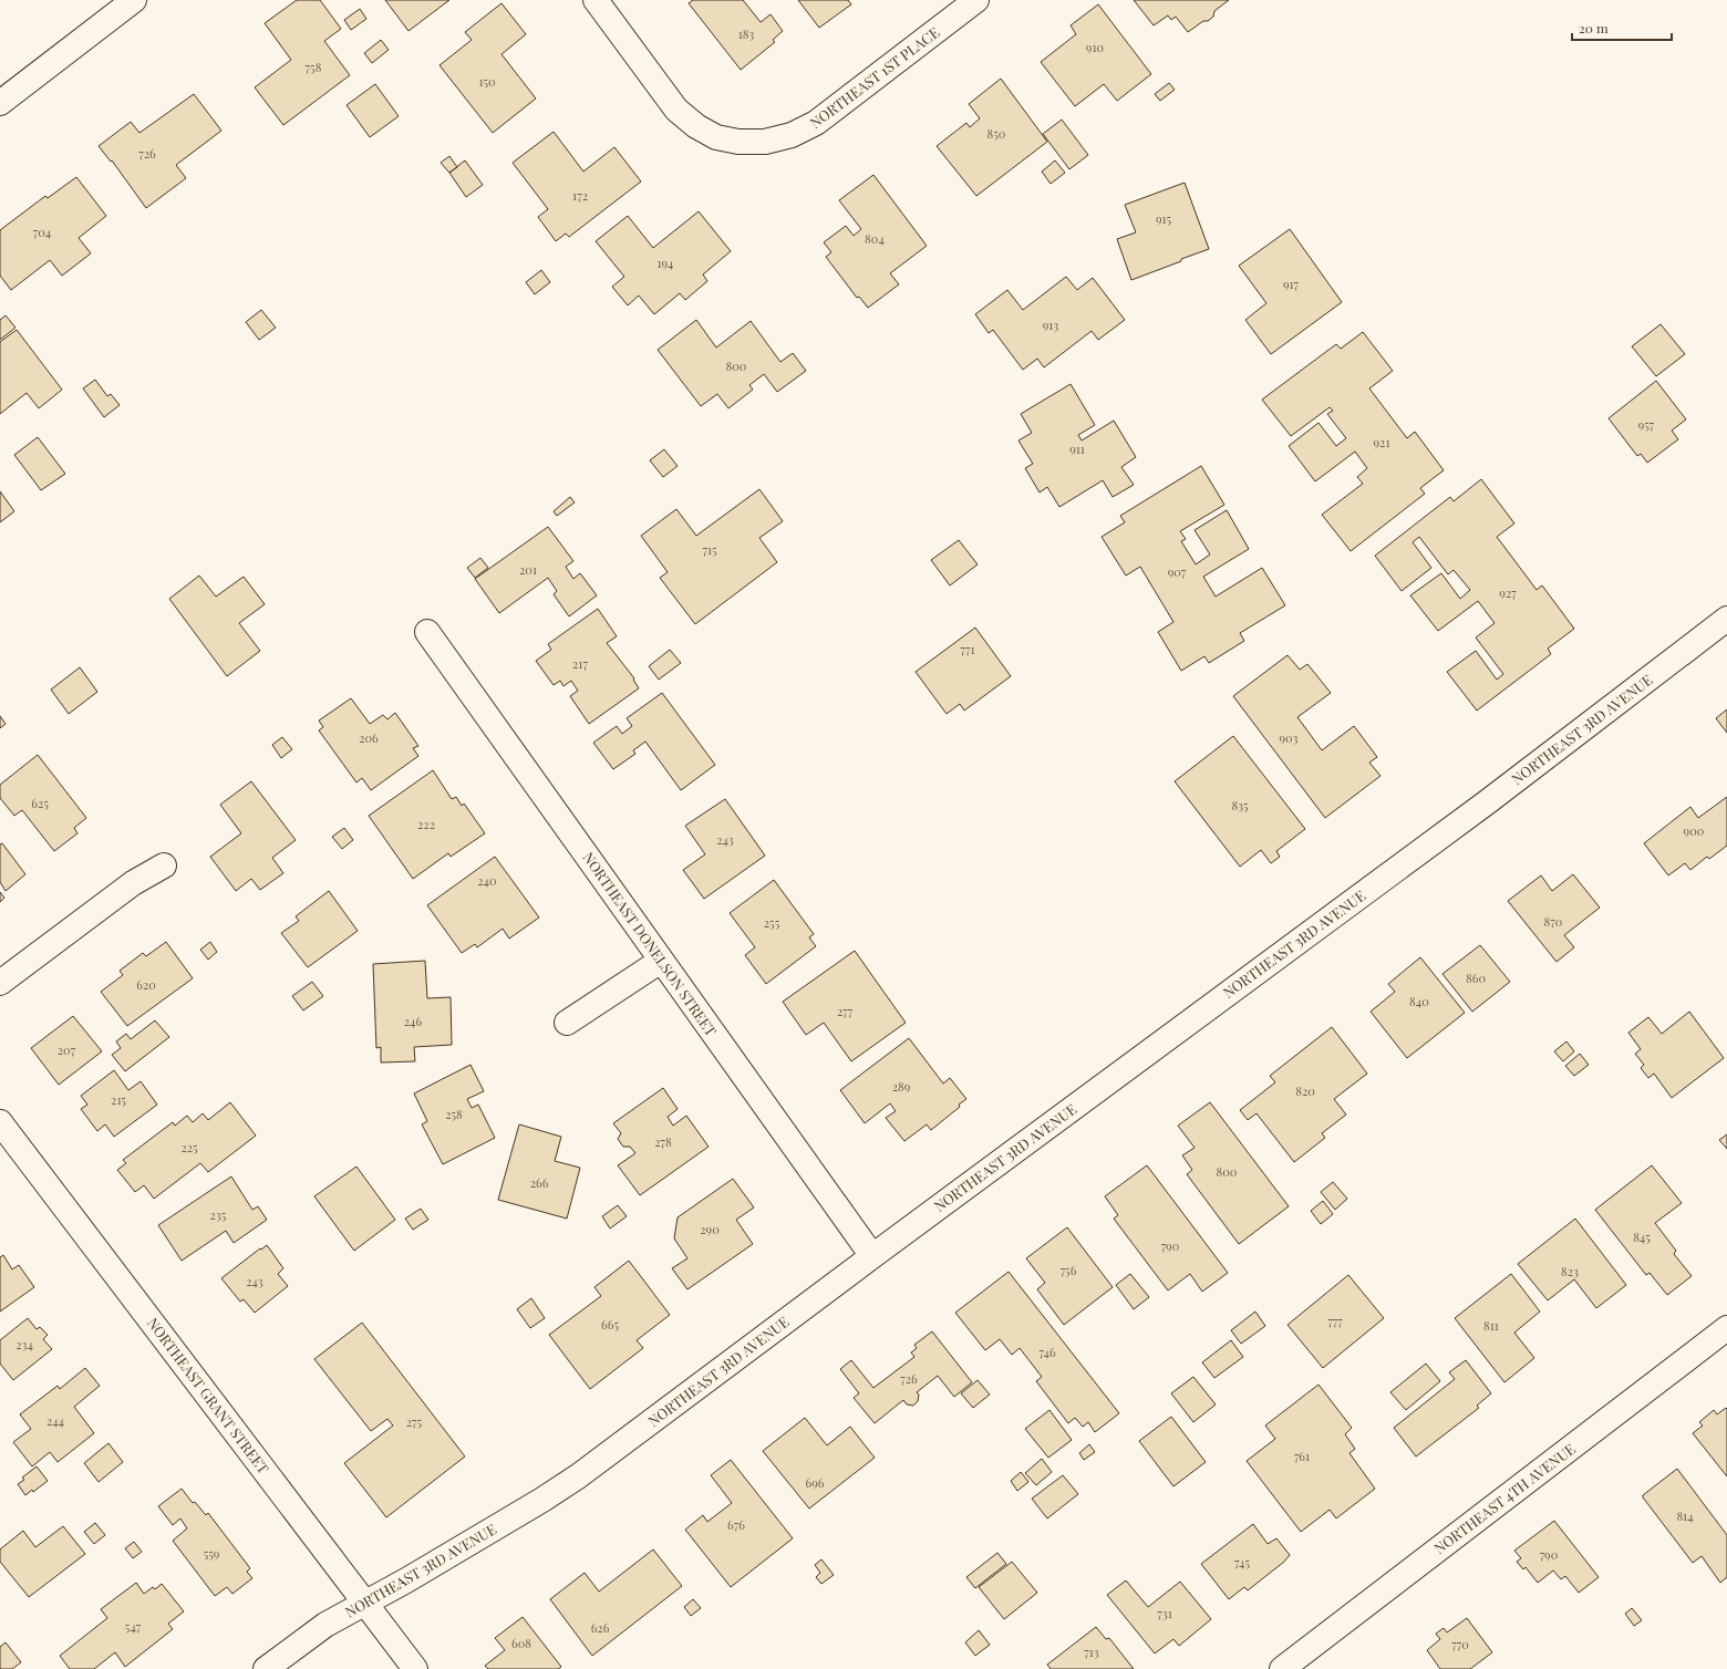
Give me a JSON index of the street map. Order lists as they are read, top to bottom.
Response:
{
  "streets": {
    "street": [
      "NORTHEAST 1ST PLACE",
      "NORTHEAST 3RD AVENUE",
      "NORTHEAST DONELSON STREET",
      "NORTHEAST GRANT STREET",
      "NORTHEAST 4TH AVENUE"
    ]
  },
  "crossings": [
    ["NORTHEAST 3RD AVENUE", "NORTHEAST DONELSON STREET"],
    ["NORTHEAST 3RD AVENUE", "NORTHEAST GRANT STREET"]
  ],
  "house_numbers": [
    "183",
    "910",
    "758",
    "150",
    "850",
    "726",
    "172",
    "915",
    "704",
    "804",
    "194",
    "917",
    "913",
    "800",
    "957",
    "921",
    "911",
    "715",
    "201",
    "907",
    "927",
    "771",
    "217",
    "206",
    "903",
    "625",
    "835",
    "222",
    "900",
    "243",
    "240",
    "870",
    "255",
    "860",
    "620",
    "840",
    "277",
    "246",
    "207",
    "289",
    "820",
    "215",
    "258",
    "278",
    "225",
    "800",
    "266",
    "235",
    "290",
    "845",
    "790",
    "756",
    "823",
    "243",
    "777",
    "665",
    "811",
    "234",
    "746",
    "726",
    "244",
    "275",
    "761",
    "696",
    "814",
    "676",
    "559",
    "790",
    "745",
    "731",
    "547",
    "626",
    "608",
    "770",
    "713"
  ],
  "scale_bar": "20 m"
}
